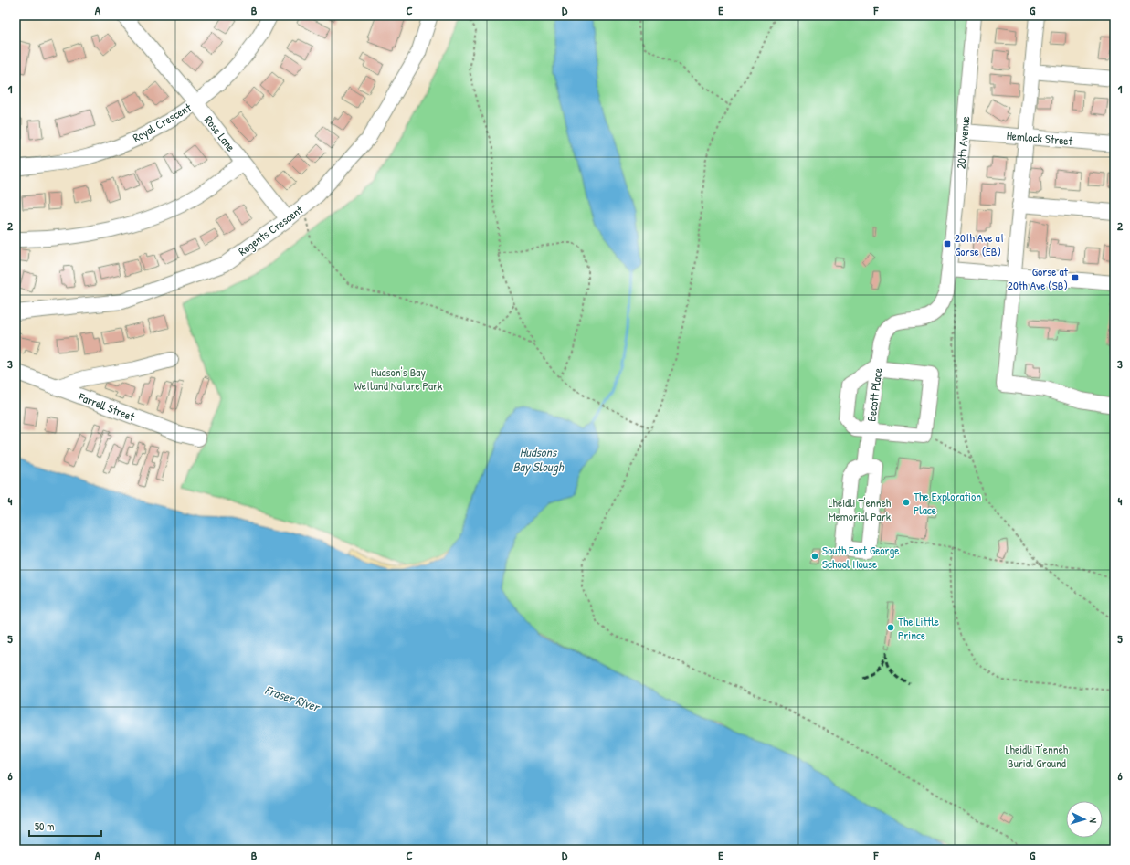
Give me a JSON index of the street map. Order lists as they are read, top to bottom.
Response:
{
  "streets": {
    "street": [
      "Royal Crescent",
      "Rose Lane",
      "Hemlock Street",
      "20th Avenue",
      "Regents Crescent",
      "Becott Place",
      "Farrell Street"
    ]
  },
  "crossings": [
    ["Royal Crescent", "Rose Lane"],
    ["Rose Lane", "Regents Crescent"],
    ["Hemlock Street", "20th Avenue"],
    ["20th Avenue", "Becott Place"]
  ],
  "water": ["Hudsons Bay Slough", "Fraser River"],
  "parks": ["Hudson's Bay Wetland Nature Park", "Lheidli T'enneh Memorial Park", "Lheidli T'enneh Burial Ground"],
  "places": {
    "transit": ["20th Ave at Gorse (EB)", "Gorse at 20th Ave (SB)"],
    "other": ["The Exploration Place", "South Fort George School House", "The Little Prince"]
  },
  "scale_bar": "50 m",
  "north": "right",
  "grid": {
    "columns": [
      "A",
      "B",
      "C",
      "D",
      "E",
      "F",
      "G"
    ],
    "rows": [
      "1",
      "2",
      "3",
      "4",
      "5",
      "6"
    ]
  }
}
